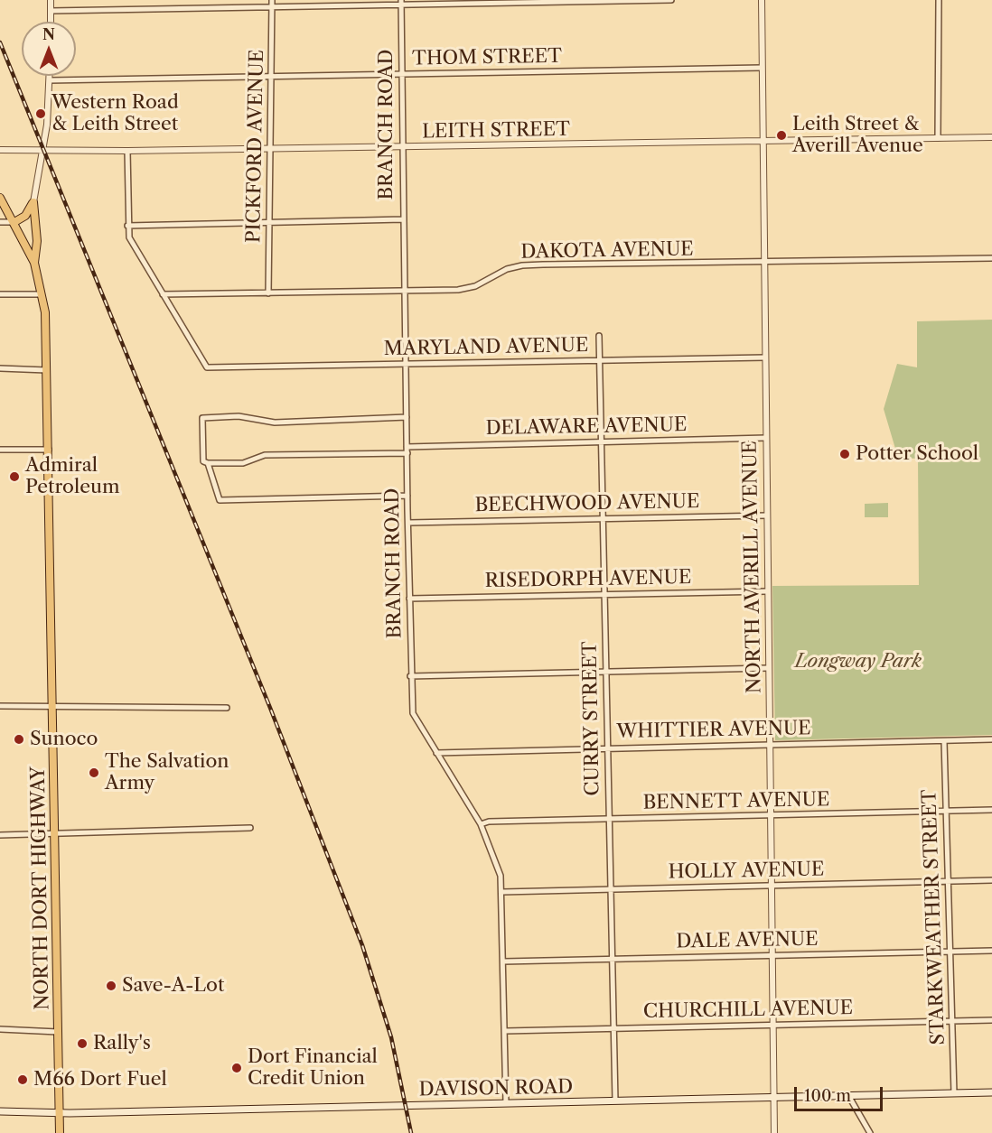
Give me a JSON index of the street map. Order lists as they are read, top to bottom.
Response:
{
  "streets": {
    "main road": ["NORTH DORT HIGHWAY", "DAVISON ROAD"],
    "street": [
      "THOM STREET",
      "BRANCH ROAD",
      "LEITH STREET",
      "PICKFORD AVENUE",
      "DAKOTA AVENUE",
      "MARYLAND AVENUE",
      "DELAWARE AVENUE",
      "BEECHWOOD AVENUE",
      "NORTH AVERILL AVENUE",
      "RISEDORPH AVENUE",
      "CURRY STREET",
      "WHITTIER AVENUE",
      "BENNETT AVENUE",
      "HOLLY AVENUE",
      "STARKWEATHER STREET",
      "DALE AVENUE",
      "CHURCHILL AVENUE"
    ]
  },
  "crossings": [
    ["THOM STREET", "BRANCH ROAD"],
    ["THOM STREET", "PICKFORD AVENUE"],
    ["THOM STREET", "NORTH AVERILL AVENUE"],
    ["BRANCH ROAD", "LEITH STREET"],
    ["BRANCH ROAD", "DAKOTA AVENUE"],
    ["BRANCH ROAD", "MARYLAND AVENUE"],
    ["BRANCH ROAD", "DELAWARE AVENUE"],
    ["BRANCH ROAD", "BEECHWOOD AVENUE"],
    ["BRANCH ROAD", "RISEDORPH AVENUE"],
    ["BRANCH ROAD", "WHITTIER AVENUE"],
    ["BRANCH ROAD", "BENNETT AVENUE"],
    ["BRANCH ROAD", "HOLLY AVENUE"],
    ["BRANCH ROAD", "DALE AVENUE"],
    ["BRANCH ROAD", "CHURCHILL AVENUE"],
    ["BRANCH ROAD", "DAVISON ROAD"],
    ["LEITH STREET", "PICKFORD AVENUE"],
    ["LEITH STREET", "NORTH AVERILL AVENUE"],
    ["PICKFORD AVENUE", "DAKOTA AVENUE"],
    ["DAKOTA AVENUE", "MARYLAND AVENUE"],
    ["DAKOTA AVENUE", "NORTH AVERILL AVENUE"],
    ["MARYLAND AVENUE", "NORTH AVERILL AVENUE"],
    ["MARYLAND AVENUE", "CURRY STREET"],
    ["DELAWARE AVENUE", "NORTH AVERILL AVENUE"],
    ["DELAWARE AVENUE", "CURRY STREET"],
    ["BEECHWOOD AVENUE", "NORTH AVERILL AVENUE"],
    ["BEECHWOOD AVENUE", "CURRY STREET"],
    ["NORTH AVERILL AVENUE", "RISEDORPH AVENUE"],
    ["NORTH AVERILL AVENUE", "WHITTIER AVENUE"],
    ["NORTH AVERILL AVENUE", "BENNETT AVENUE"],
    ["NORTH AVERILL AVENUE", "HOLLY AVENUE"],
    ["NORTH AVERILL AVENUE", "DALE AVENUE"],
    ["NORTH AVERILL AVENUE", "CHURCHILL AVENUE"],
    ["NORTH AVERILL AVENUE", "DAVISON ROAD"],
    ["RISEDORPH AVENUE", "CURRY STREET"],
    ["CURRY STREET", "WHITTIER AVENUE"],
    ["CURRY STREET", "BENNETT AVENUE"],
    ["CURRY STREET", "HOLLY AVENUE"],
    ["CURRY STREET", "DALE AVENUE"],
    ["CURRY STREET", "CHURCHILL AVENUE"],
    ["CURRY STREET", "DAVISON ROAD"],
    ["WHITTIER AVENUE", "STARKWEATHER STREET"],
    ["BENNETT AVENUE", "STARKWEATHER STREET"],
    ["HOLLY AVENUE", "STARKWEATHER STREET"],
    ["NORTH DORT HIGHWAY", "DAVISON ROAD"],
    ["STARKWEATHER STREET", "DALE AVENUE"],
    ["STARKWEATHER STREET", "CHURCHILL AVENUE"],
    ["STARKWEATHER STREET", "DAVISON ROAD"]
  ],
  "parks": ["Longway Park"],
  "places": [
    "Western Road & Leith Street",
    "Leith Street & Averill Avenue",
    "Potter School",
    "Admiral Petroleum",
    "Sunoco",
    "The Salvation Army",
    "Save-A-Lot",
    "Rally's",
    "Dort Financial Credit Union",
    "M66 Dort Fuel"
  ],
  "scale_bar": "100 m",
  "north": "top"
}
